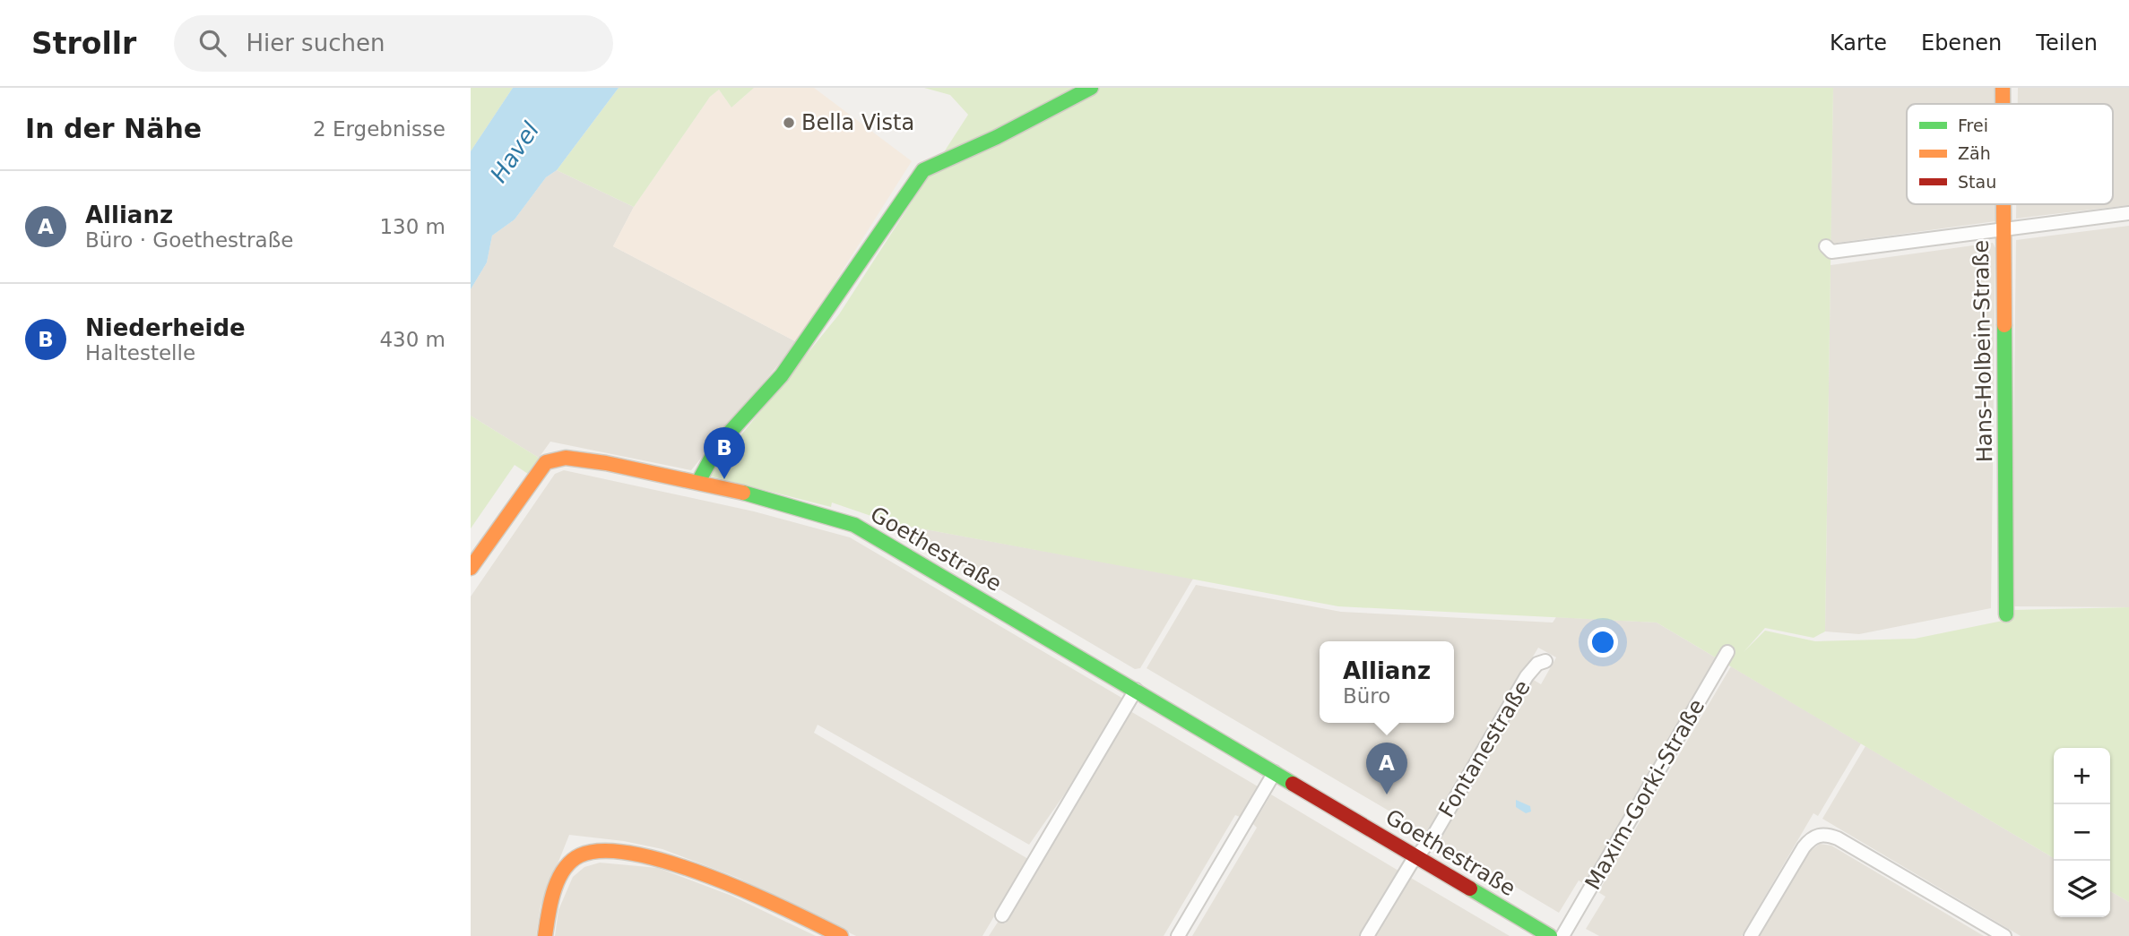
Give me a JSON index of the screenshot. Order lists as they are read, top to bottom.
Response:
{
  "streets": {
    "street": [
      "Hans-Holbein-Straße",
      "Goethestraße",
      "Fontanestraße",
      "Maxim-Gorki-Straße"
    ]
  },
  "crossings": [
    ["Goethestraße", "Fontanestraße"]
  ],
  "water": ["Havel"],
  "places": ["Bella Vista"],
  "legend": ["Frei", "Zäh", "Stau"],
  "page": {
    "header": "Strollr",
    "search": "Hier suchen",
    "nav": ["Karte", "Ebenen", "Teilen"],
    "heading": ["In der Nähe", "2 Ergebnisse"],
    "list": [
      {
        "mark": "A",
        "name": "Allianz",
        "note": "Büro · Goethestraße",
        "value": "130 m"
      },
      {
        "mark": "B",
        "name": "Niederheide",
        "note": "Haltestelle",
        "value": "430 m"
      }
    ],
    "pins": ["B", "A"],
    "popup": ["Allianz", "Büro"],
    "map_buttons": ["+", "−"]
  }
}
